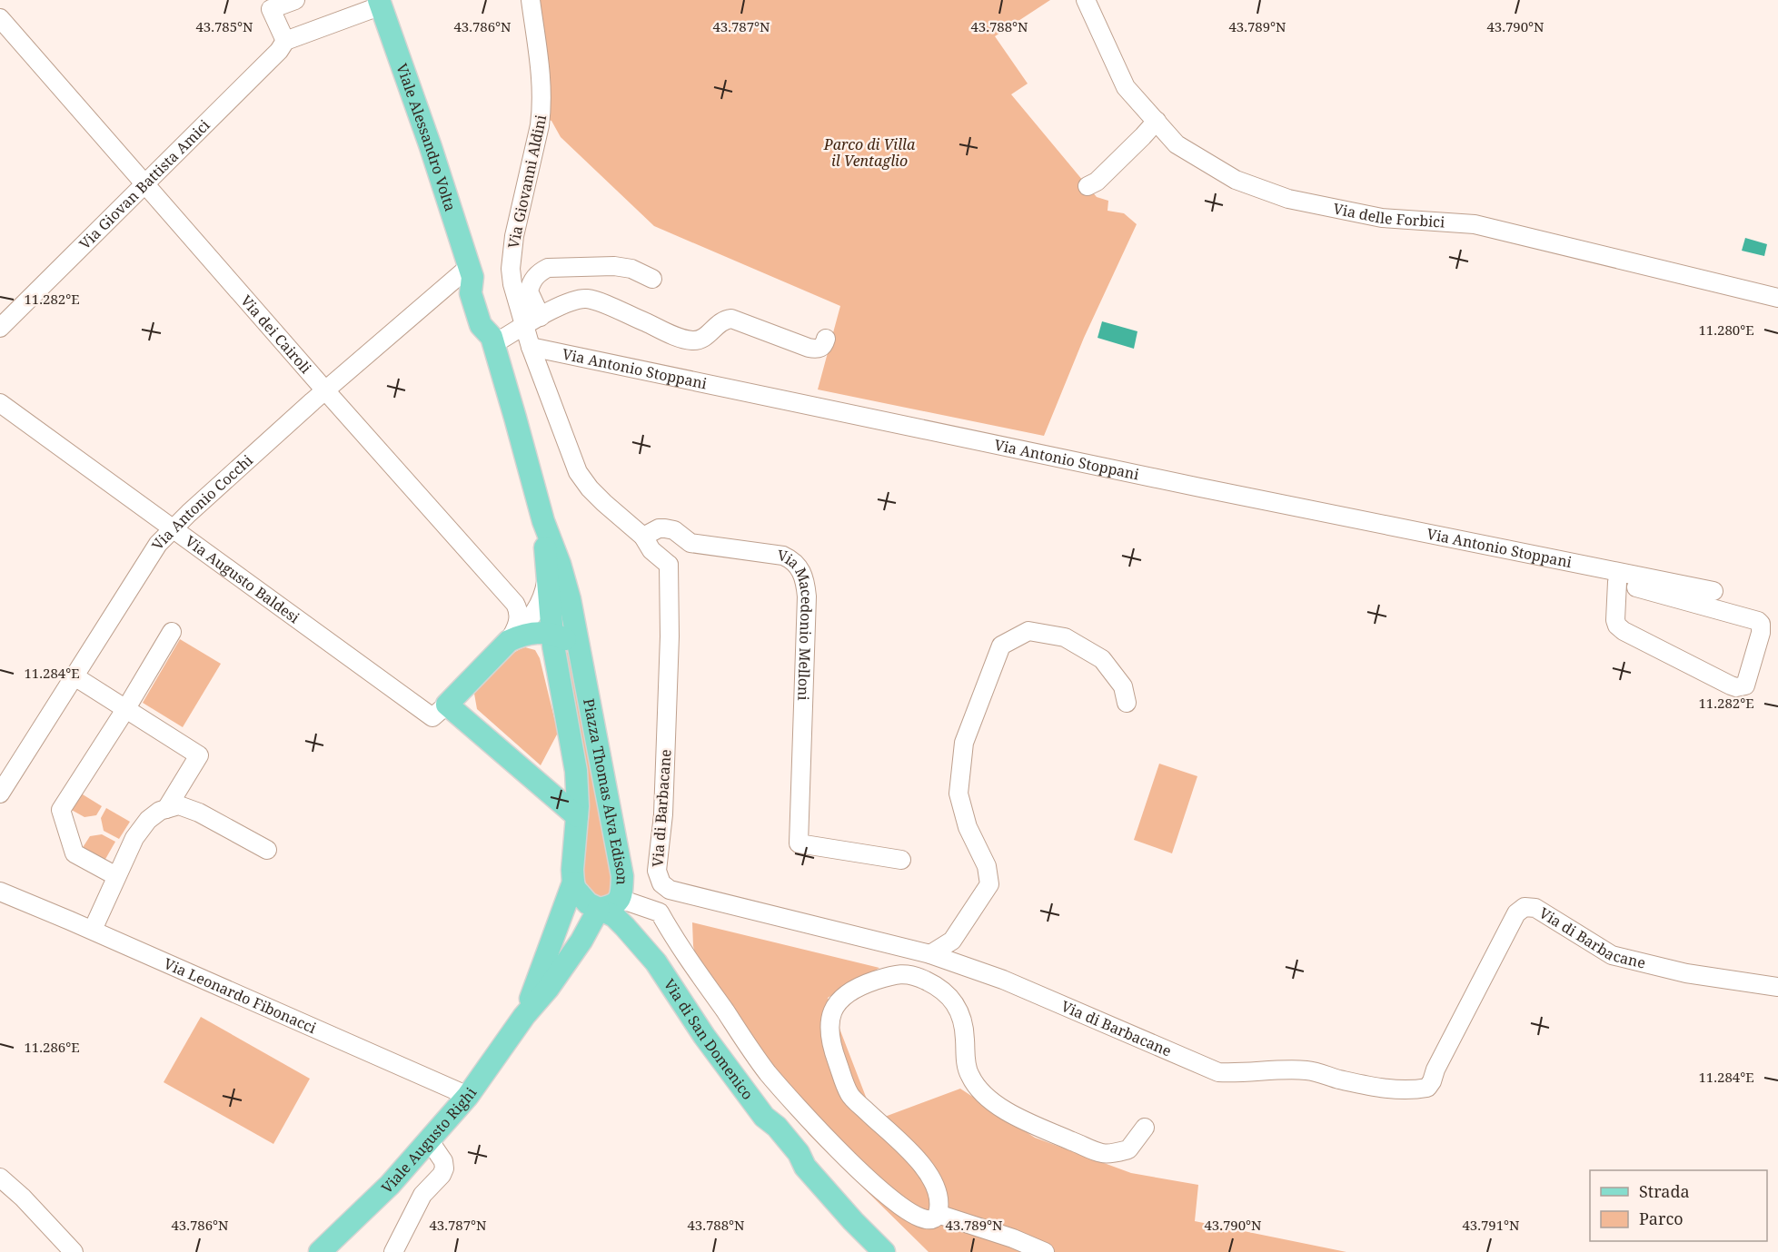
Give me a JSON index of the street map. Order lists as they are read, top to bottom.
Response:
{
  "streets": {
    "main road": [
      "Viale Alessandro Volta",
      "Piazza Thomas Alva Edison",
      "Via di San Domenico",
      "Viale Augusto Righi"
    ],
    "street": [
      "Via Giovanni Aldini",
      "Via Giovan Battista Amici",
      "Via delle Forbici",
      "Via dei Cairoli",
      "Via Antonio Stoppani",
      "Via Antonio Cocchi",
      "Via Augusto Baldesi",
      "Via Macedonio Melloni",
      "Via di Barbacane",
      "Via Leonardo Fibonacci"
    ]
  },
  "crossings": [
    ["Viale Alessandro Volta", "Via Antonio Cocchi"],
    ["Viale Alessandro Volta", "Piazza Thomas Alva Edison"],
    ["Via Giovan Battista Amici", "Via dei Cairoli"],
    ["Via dei Cairoli", "Via Antonio Cocchi"],
    ["Via Antonio Cocchi", "Via Augusto Baldesi"],
    ["Piazza Thomas Alva Edison", "Via di San Domenico"],
    ["Piazza Thomas Alva Edison", "Viale Augusto Righi"],
    ["Via Leonardo Fibonacci", "Viale Augusto Righi"],
    ["Via di San Domenico", "Viale Augusto Righi"]
  ],
  "parks": ["Parco di Villa il Ventaglio"],
  "legend": ["Strada", "Parco"],
  "coordinates": [
    "43.785°N",
    "43.786°N",
    "43.787°N",
    "43.788°N",
    "43.789°N",
    "43.790°N",
    "11.282°E",
    "11.280°E",
    "11.284°E",
    "11.286°E",
    "43.791°N"
  ]
}
